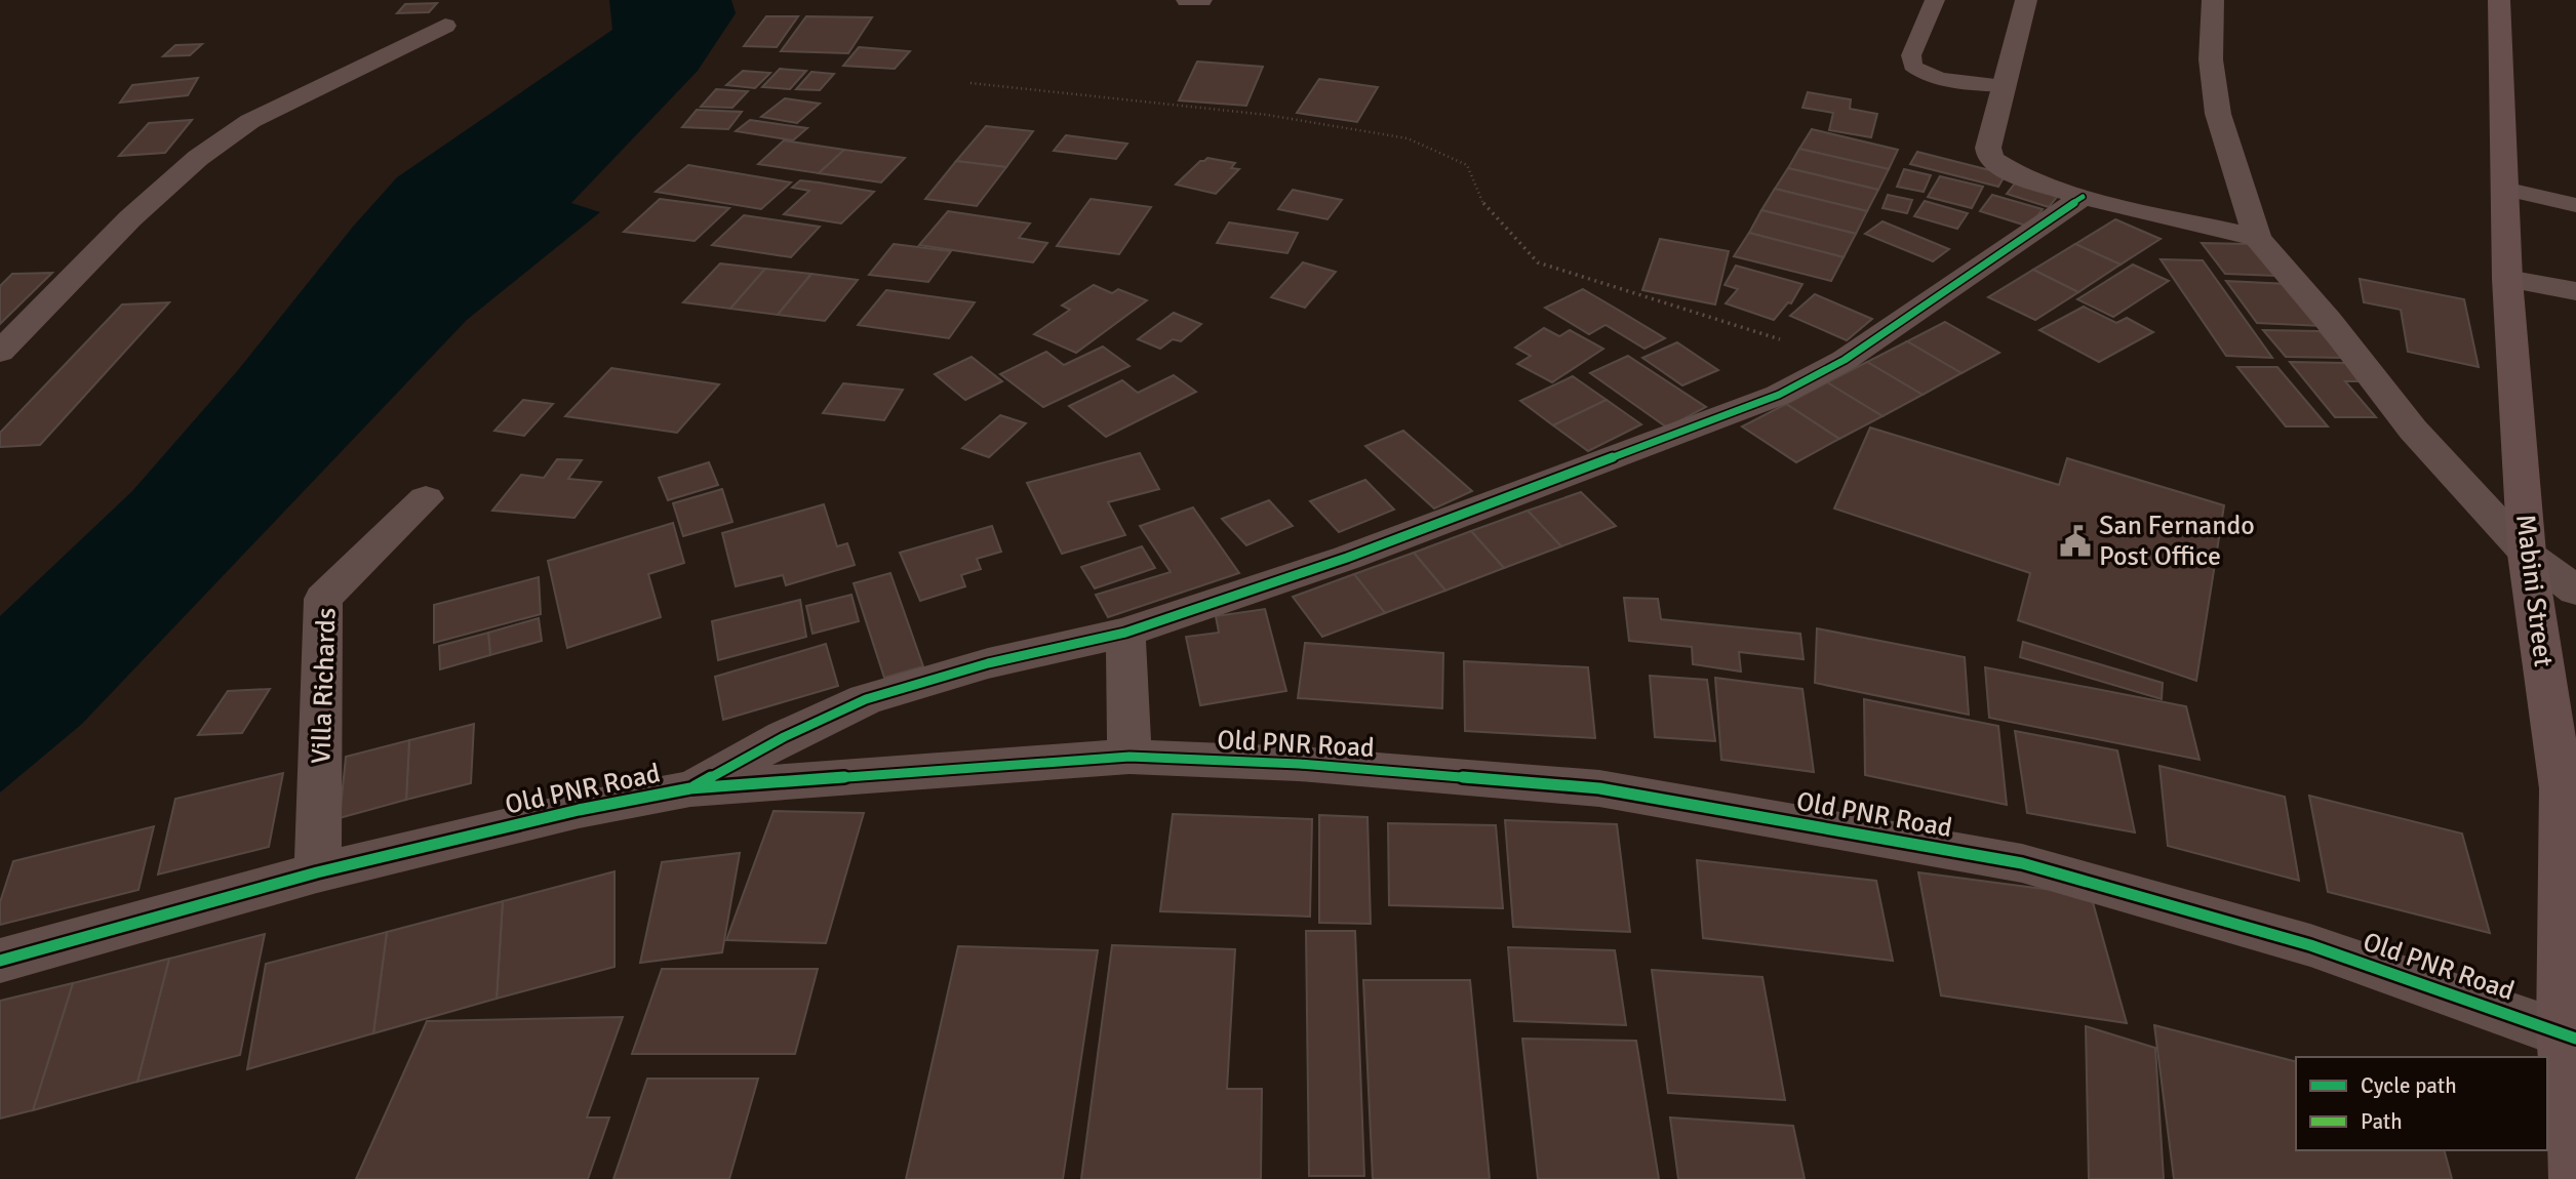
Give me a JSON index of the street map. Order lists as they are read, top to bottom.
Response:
{
  "streets": {
    "main road": ["Mabini Street"],
    "street": ["Villa Richards", "Old PNR Road"]
  },
  "crossings": [
    ["Mabini Street", "Old PNR Road"],
    ["Villa Richards", "Old PNR Road"]
  ],
  "places": {
    "public building": ["San Fernando Post Office"]
  },
  "legend": ["Cycle path", "Path"]
}
